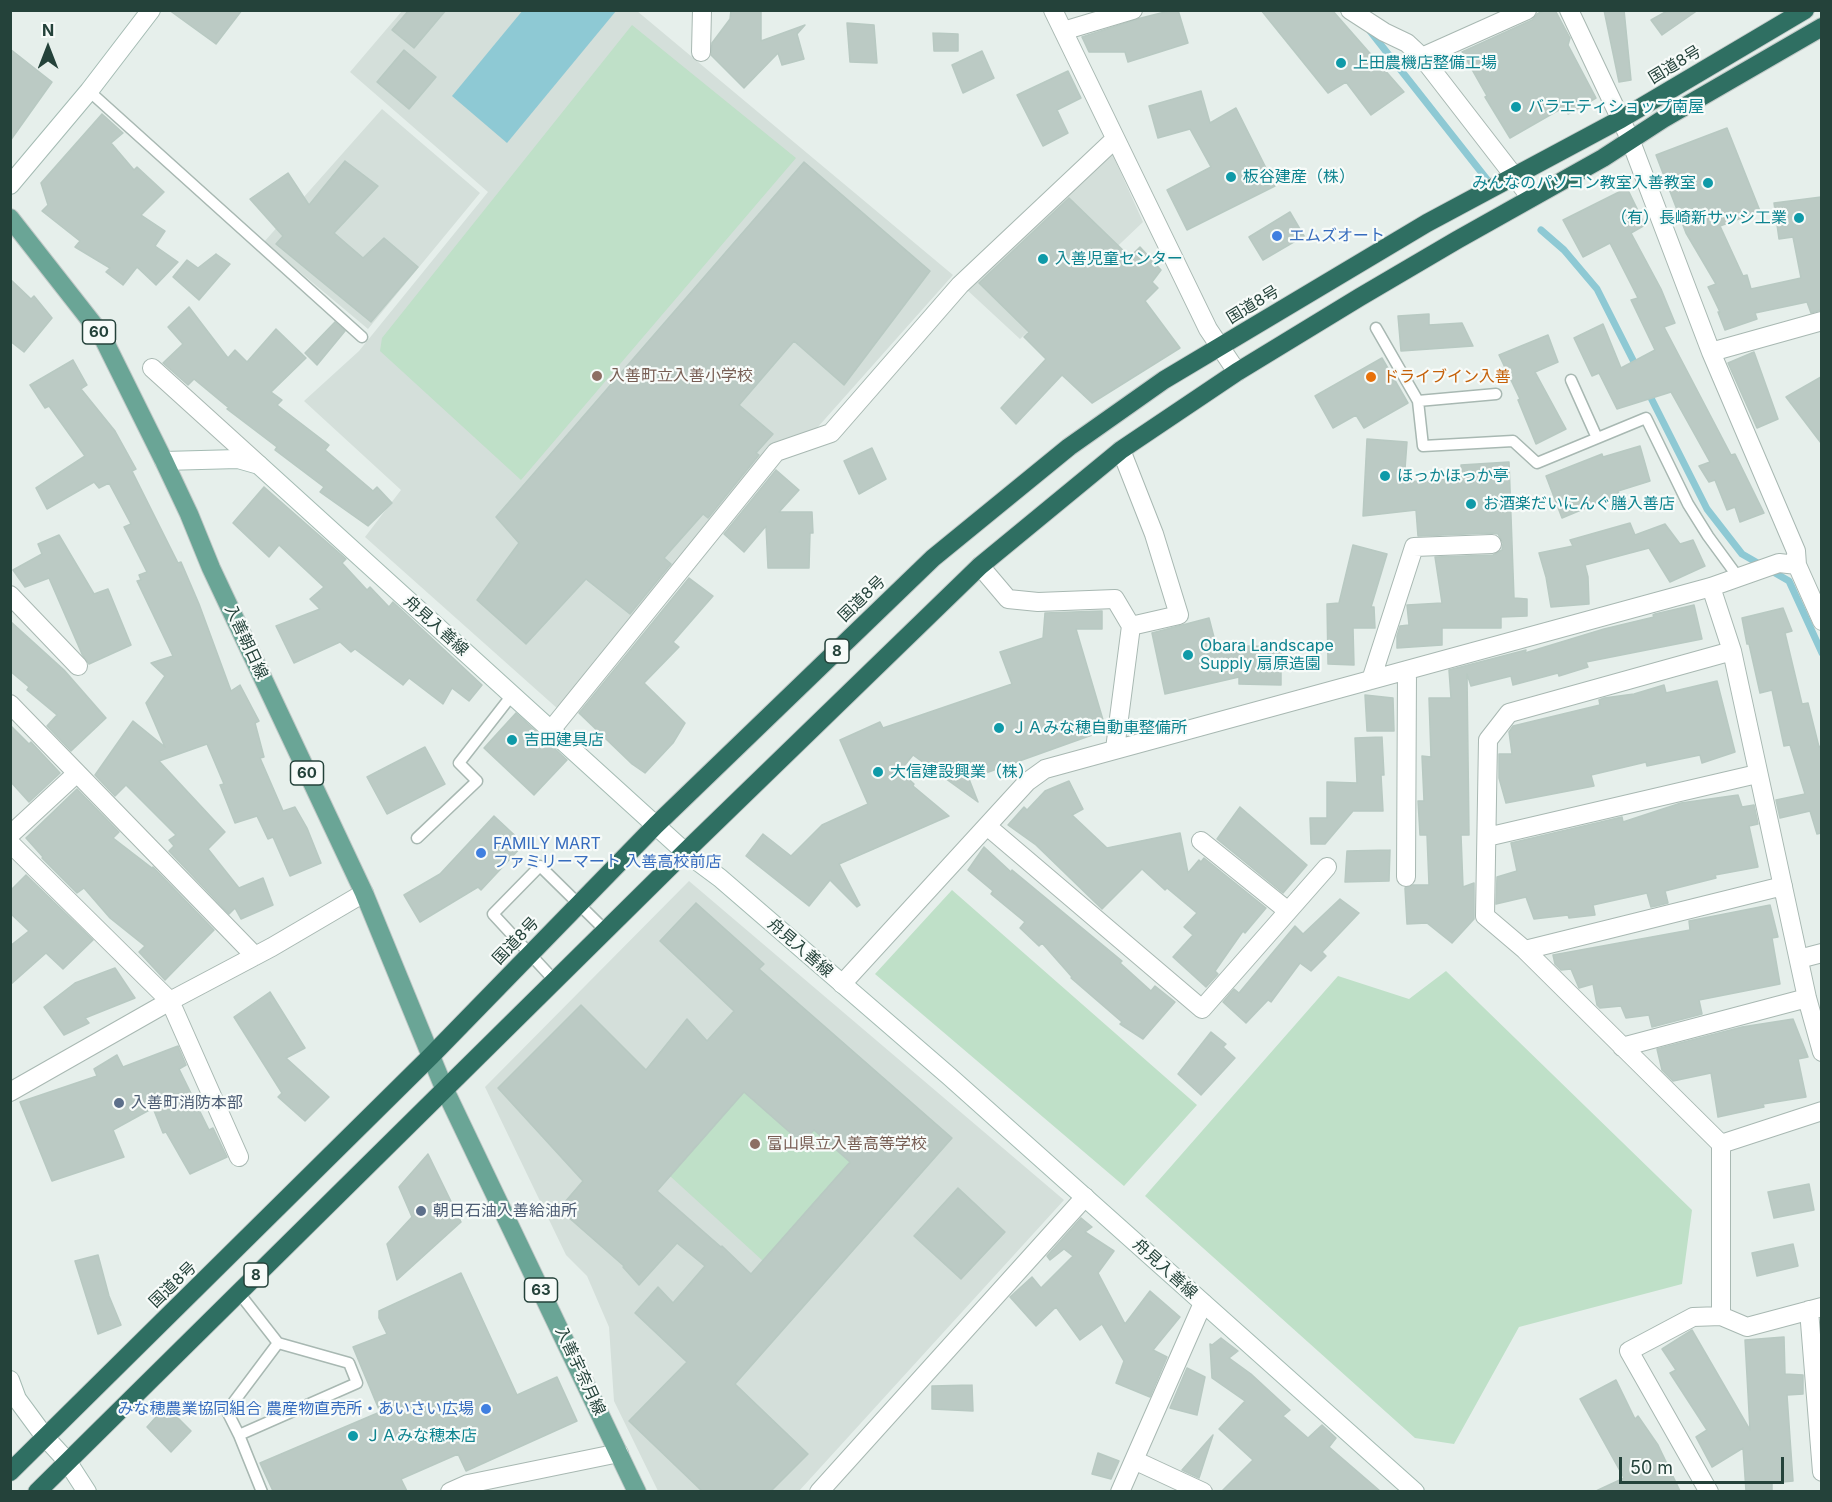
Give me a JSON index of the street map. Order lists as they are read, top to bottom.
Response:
{
  "streets": {
    "highway": ["国道8号", "8"],
    "main road": [
      "60",
      "入善朝日線",
      "63",
      "入善宇奈月線"
    ],
    "street": ["舟見入善線"]
  },
  "crossings": [
    ["国道8号", "舟見入善線"],
    ["国道8号", "入善朝日線"],
    ["舟見入善線", "8"],
    ["入善朝日線", "8"],
    ["入善朝日線", "入善宇奈月線"],
    ["8", "入善宇奈月線"]
  ],
  "places": [
    "上田農機店整備工場",
    "バラエティショップ南屋",
    "板谷建産（株）",
    "みんなのパソコン教室入善教室",
    "（有）長崎新サッシ工業",
    "エムズオート",
    "入善児童センター",
    "入善町立入善小学校",
    "ドライブイン入善",
    "ほっかほっか亭",
    "お酒楽だいにんぐ膳入善店",
    "Obara Landscape Supply 扇原造園",
    "ＪＡみな穂自動車整備所",
    "吉田建具店",
    "大信建設興業（株）",
    "FAMILY MART ファミリーマート 入善高校前店",
    "入善町消防本部",
    "富山県立入善高等学校",
    "朝日石油入善給油所",
    "みな穂農業協同組合 農産物直売所・あいさい広場",
    "ＪＡみな穂本店"
  ],
  "scale_bar": "50 m",
  "north": "top"
}
